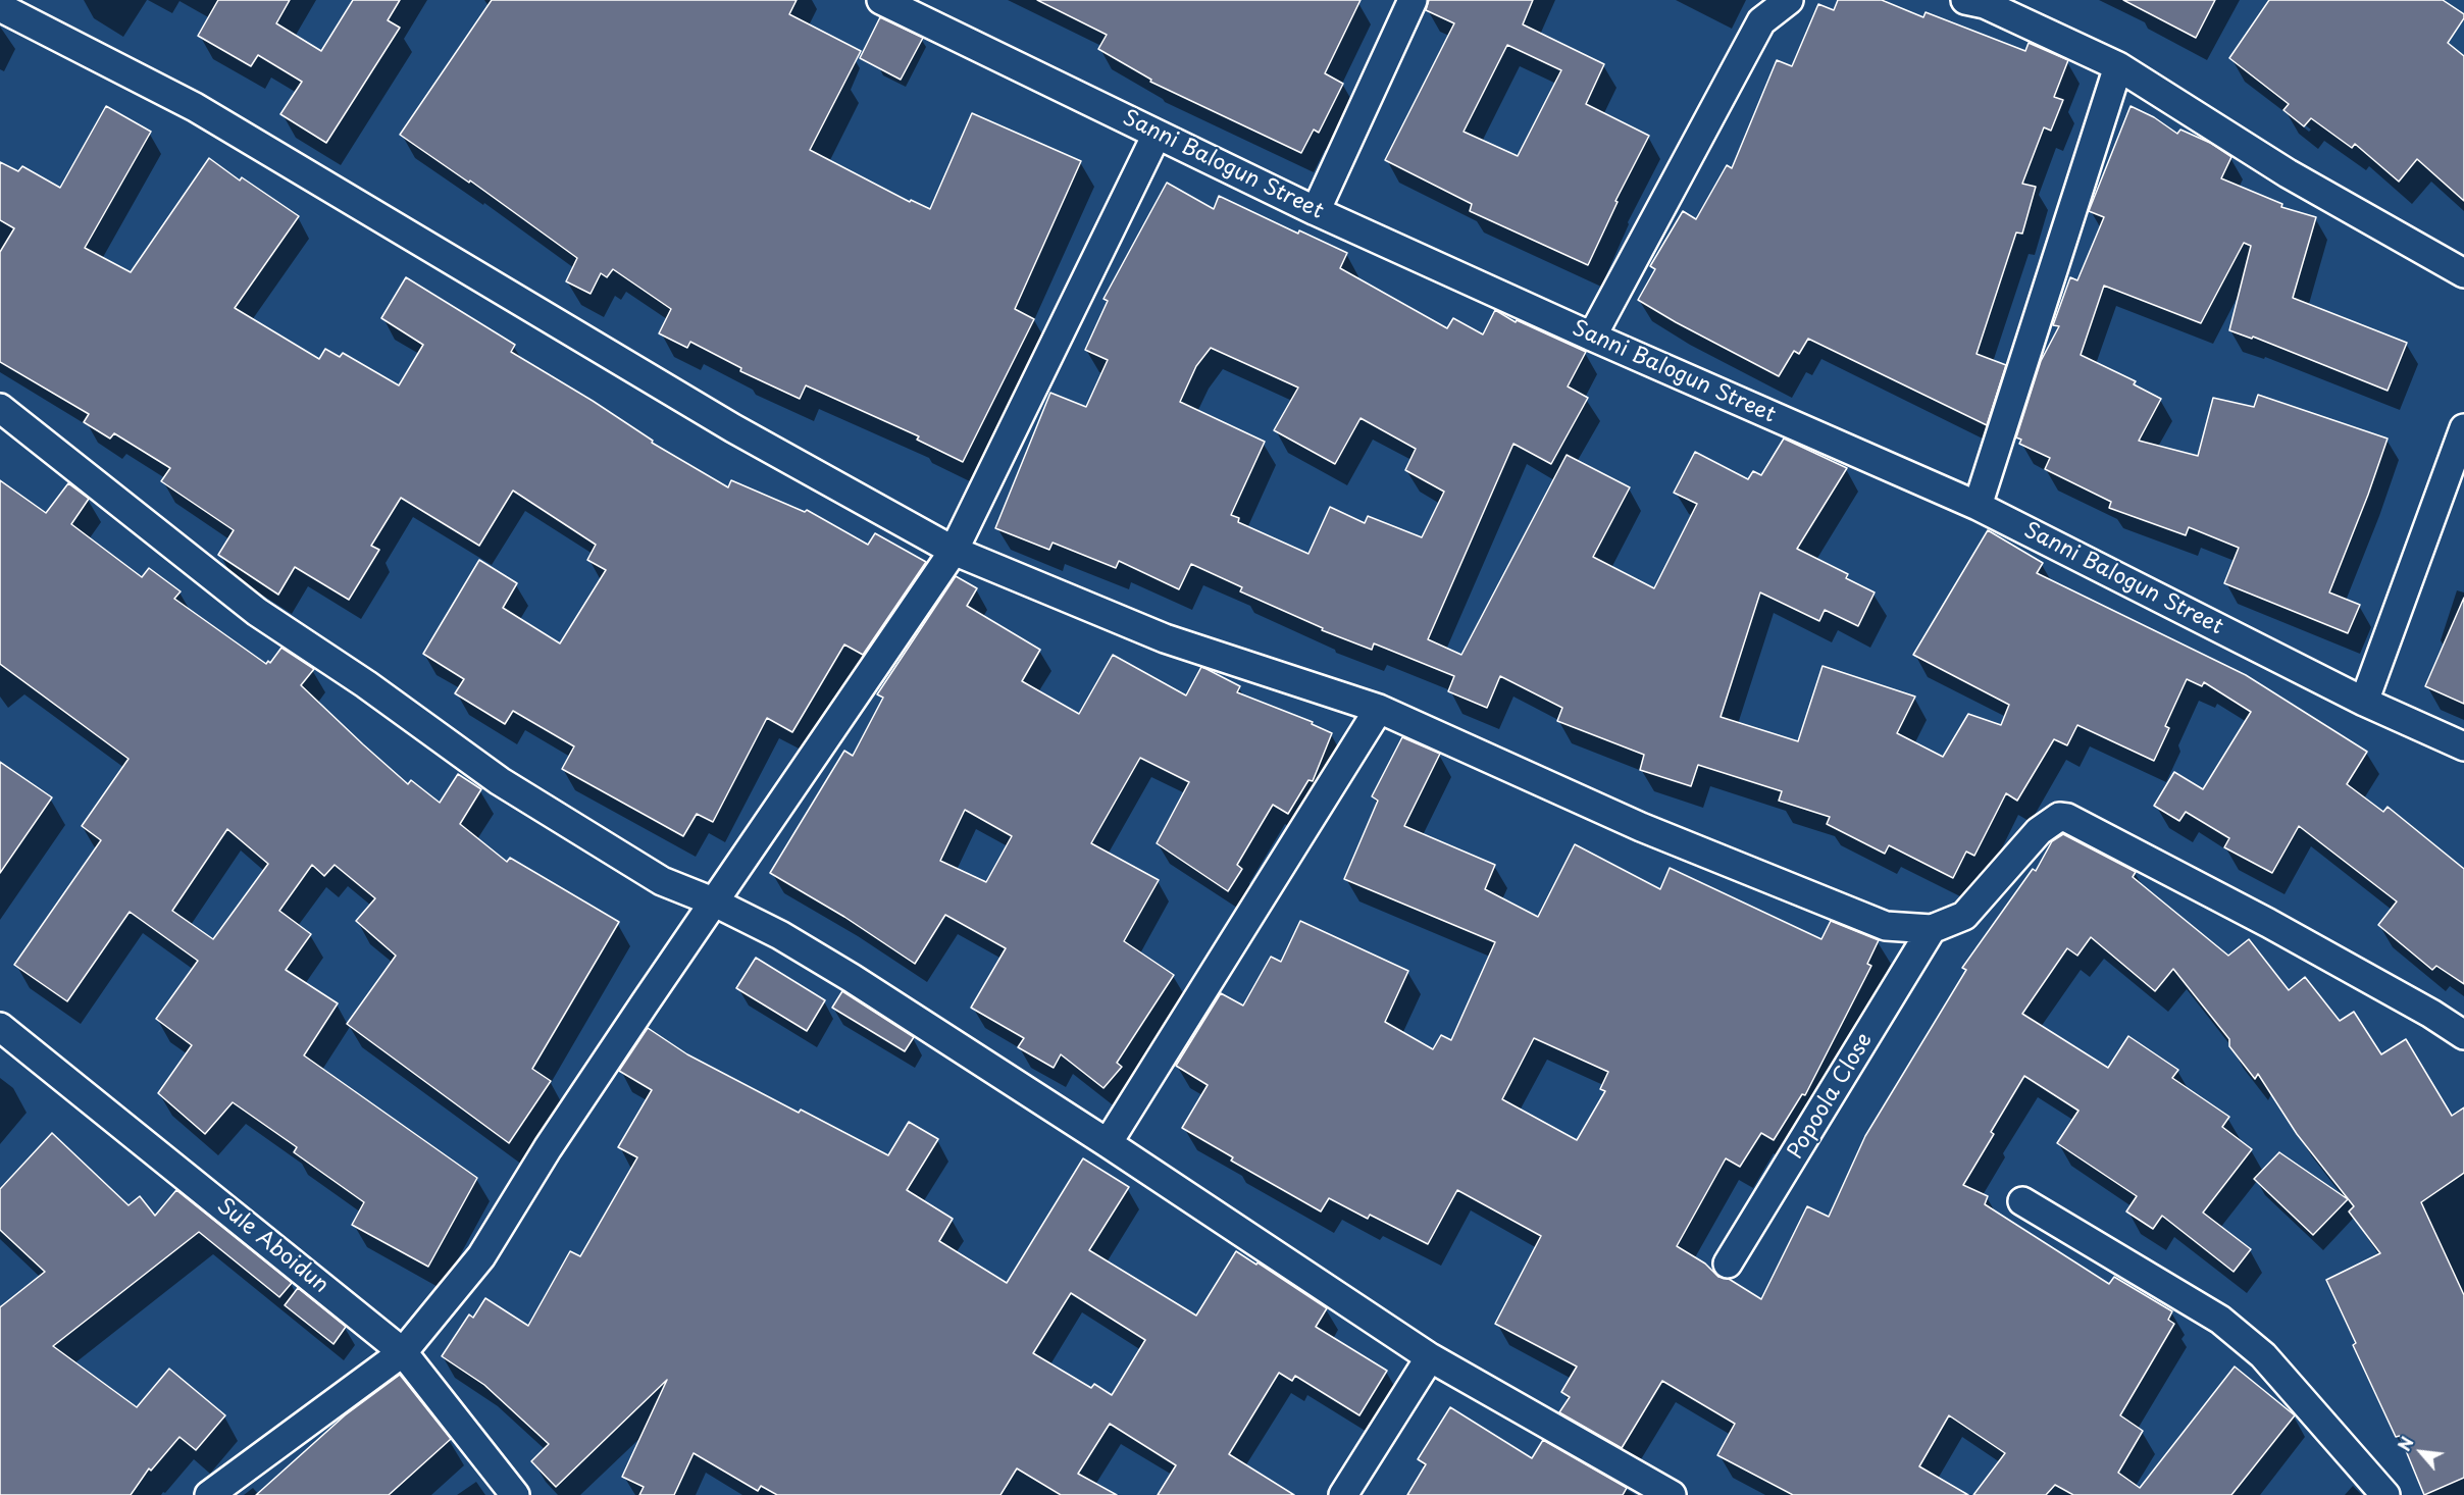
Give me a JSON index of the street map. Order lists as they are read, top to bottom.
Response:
{
  "streets": {
    "street": ["Sanni Balogun Street", "Popoola Close", "Sule Aboidun"]
  },
  "north": "top left"
}
